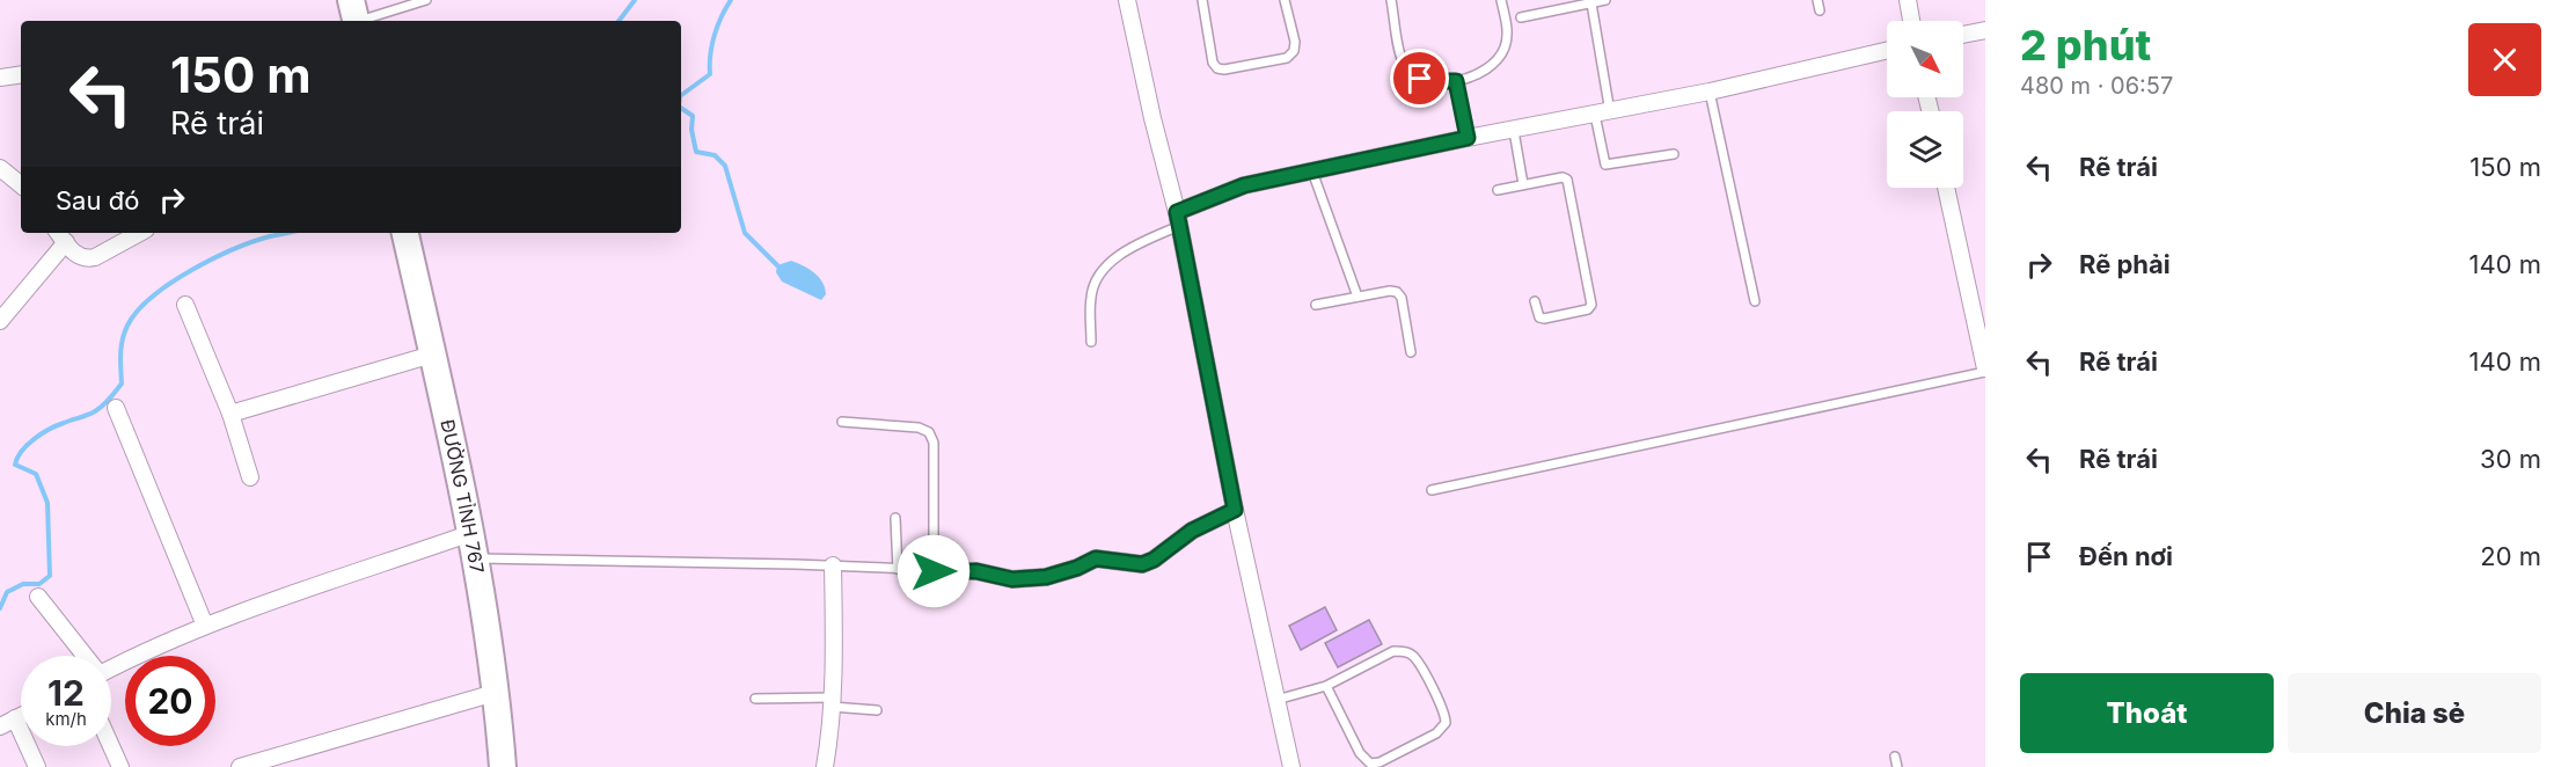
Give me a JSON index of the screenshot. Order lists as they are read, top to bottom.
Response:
{
  "streets": {
    "main road": ["ĐƯỜNG TỈNH 767"]
  },
  "north": "bottom right",
  "page": {
    "heading": ["2 phút", "480 m · 06:57"],
    "turn": ["150 m", "Rẽ trái"],
    "list": [
      {
        "name": "Rẽ trái",
        "value": "150 m"
      },
      {
        "name": "Rẽ phải",
        "value": "140 m"
      },
      {
        "name": "Rẽ trái",
        "value": "140 m"
      },
      {
        "name": "Rẽ trái",
        "value": "30 m"
      },
      {
        "name": "Đến nơi",
        "value": "20 m"
      }
    ],
    "then": "Sau đó",
    "speed": "12 km/h",
    "limit": "20",
    "buttons": ["Thoát", "Chia sẻ"]
  }
}
